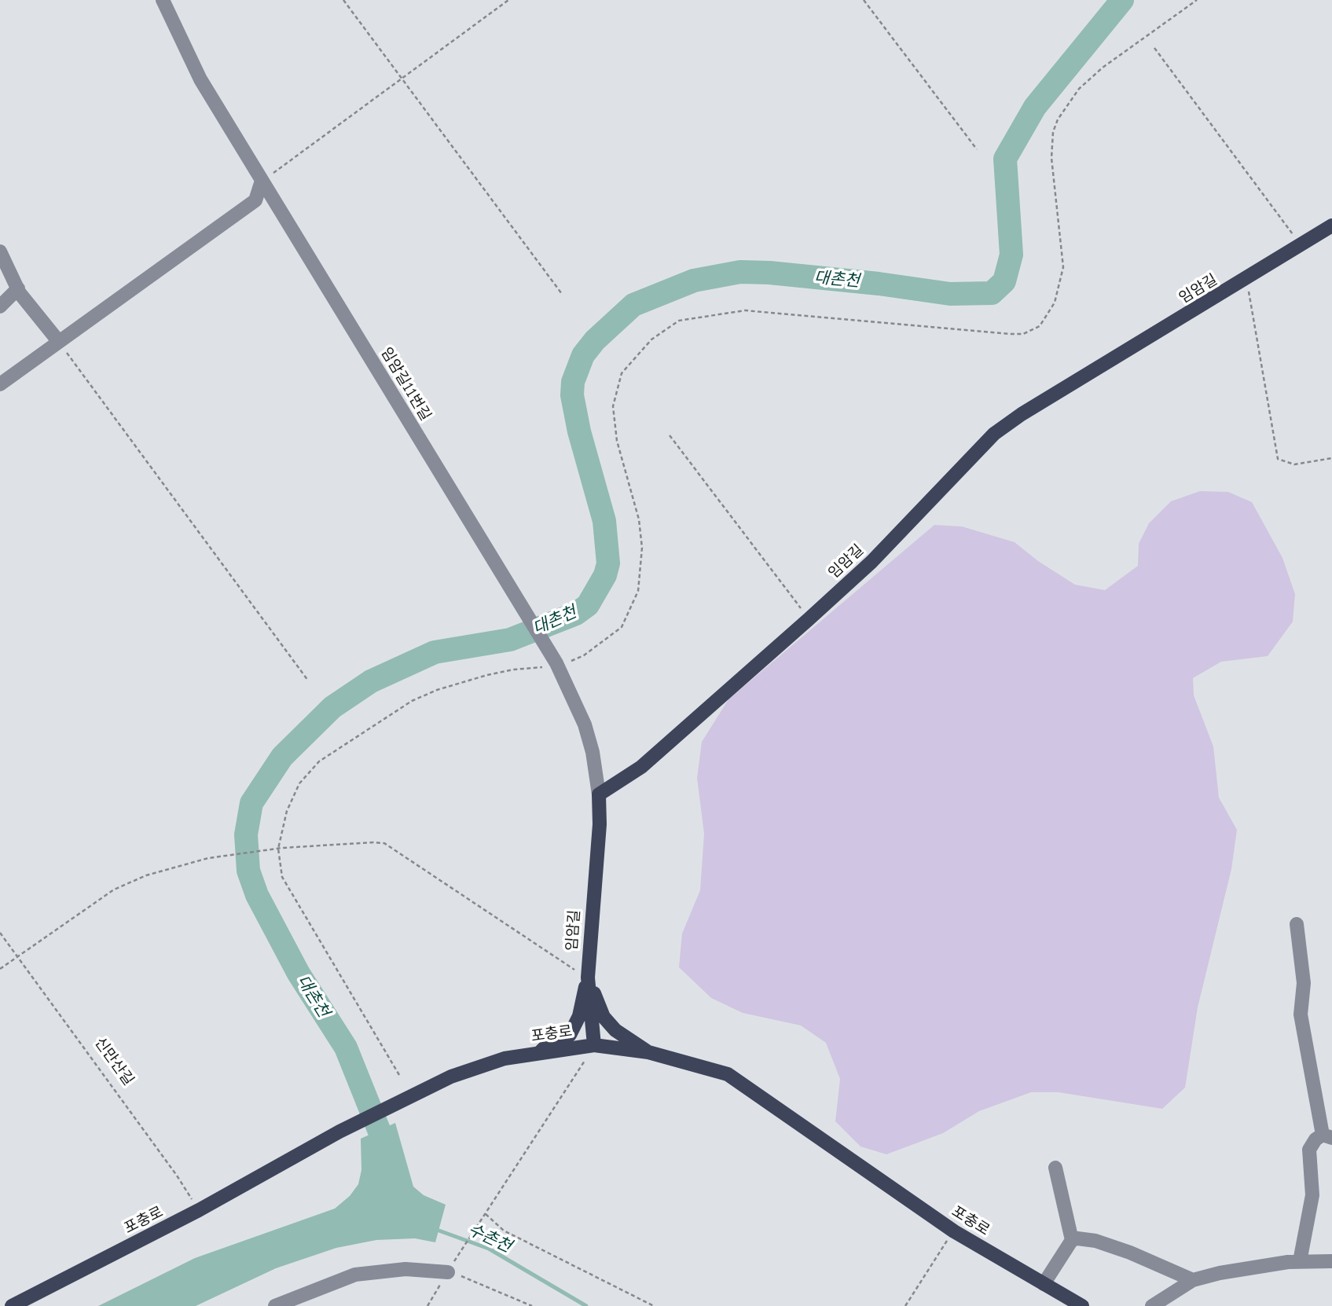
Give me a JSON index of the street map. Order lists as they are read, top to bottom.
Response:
{
  "streets": {
    "main road": ["임암길", "포충로"],
    "street": ["임암길11번길"],
    "path": ["신만산길"]
  },
  "crossings": [
    ["임암길", "임암길11번길"],
    ["임암길", "포충로"],
    ["포충로", "신만산길"]
  ],
  "water": ["대촌천", "수촌천"]
}
